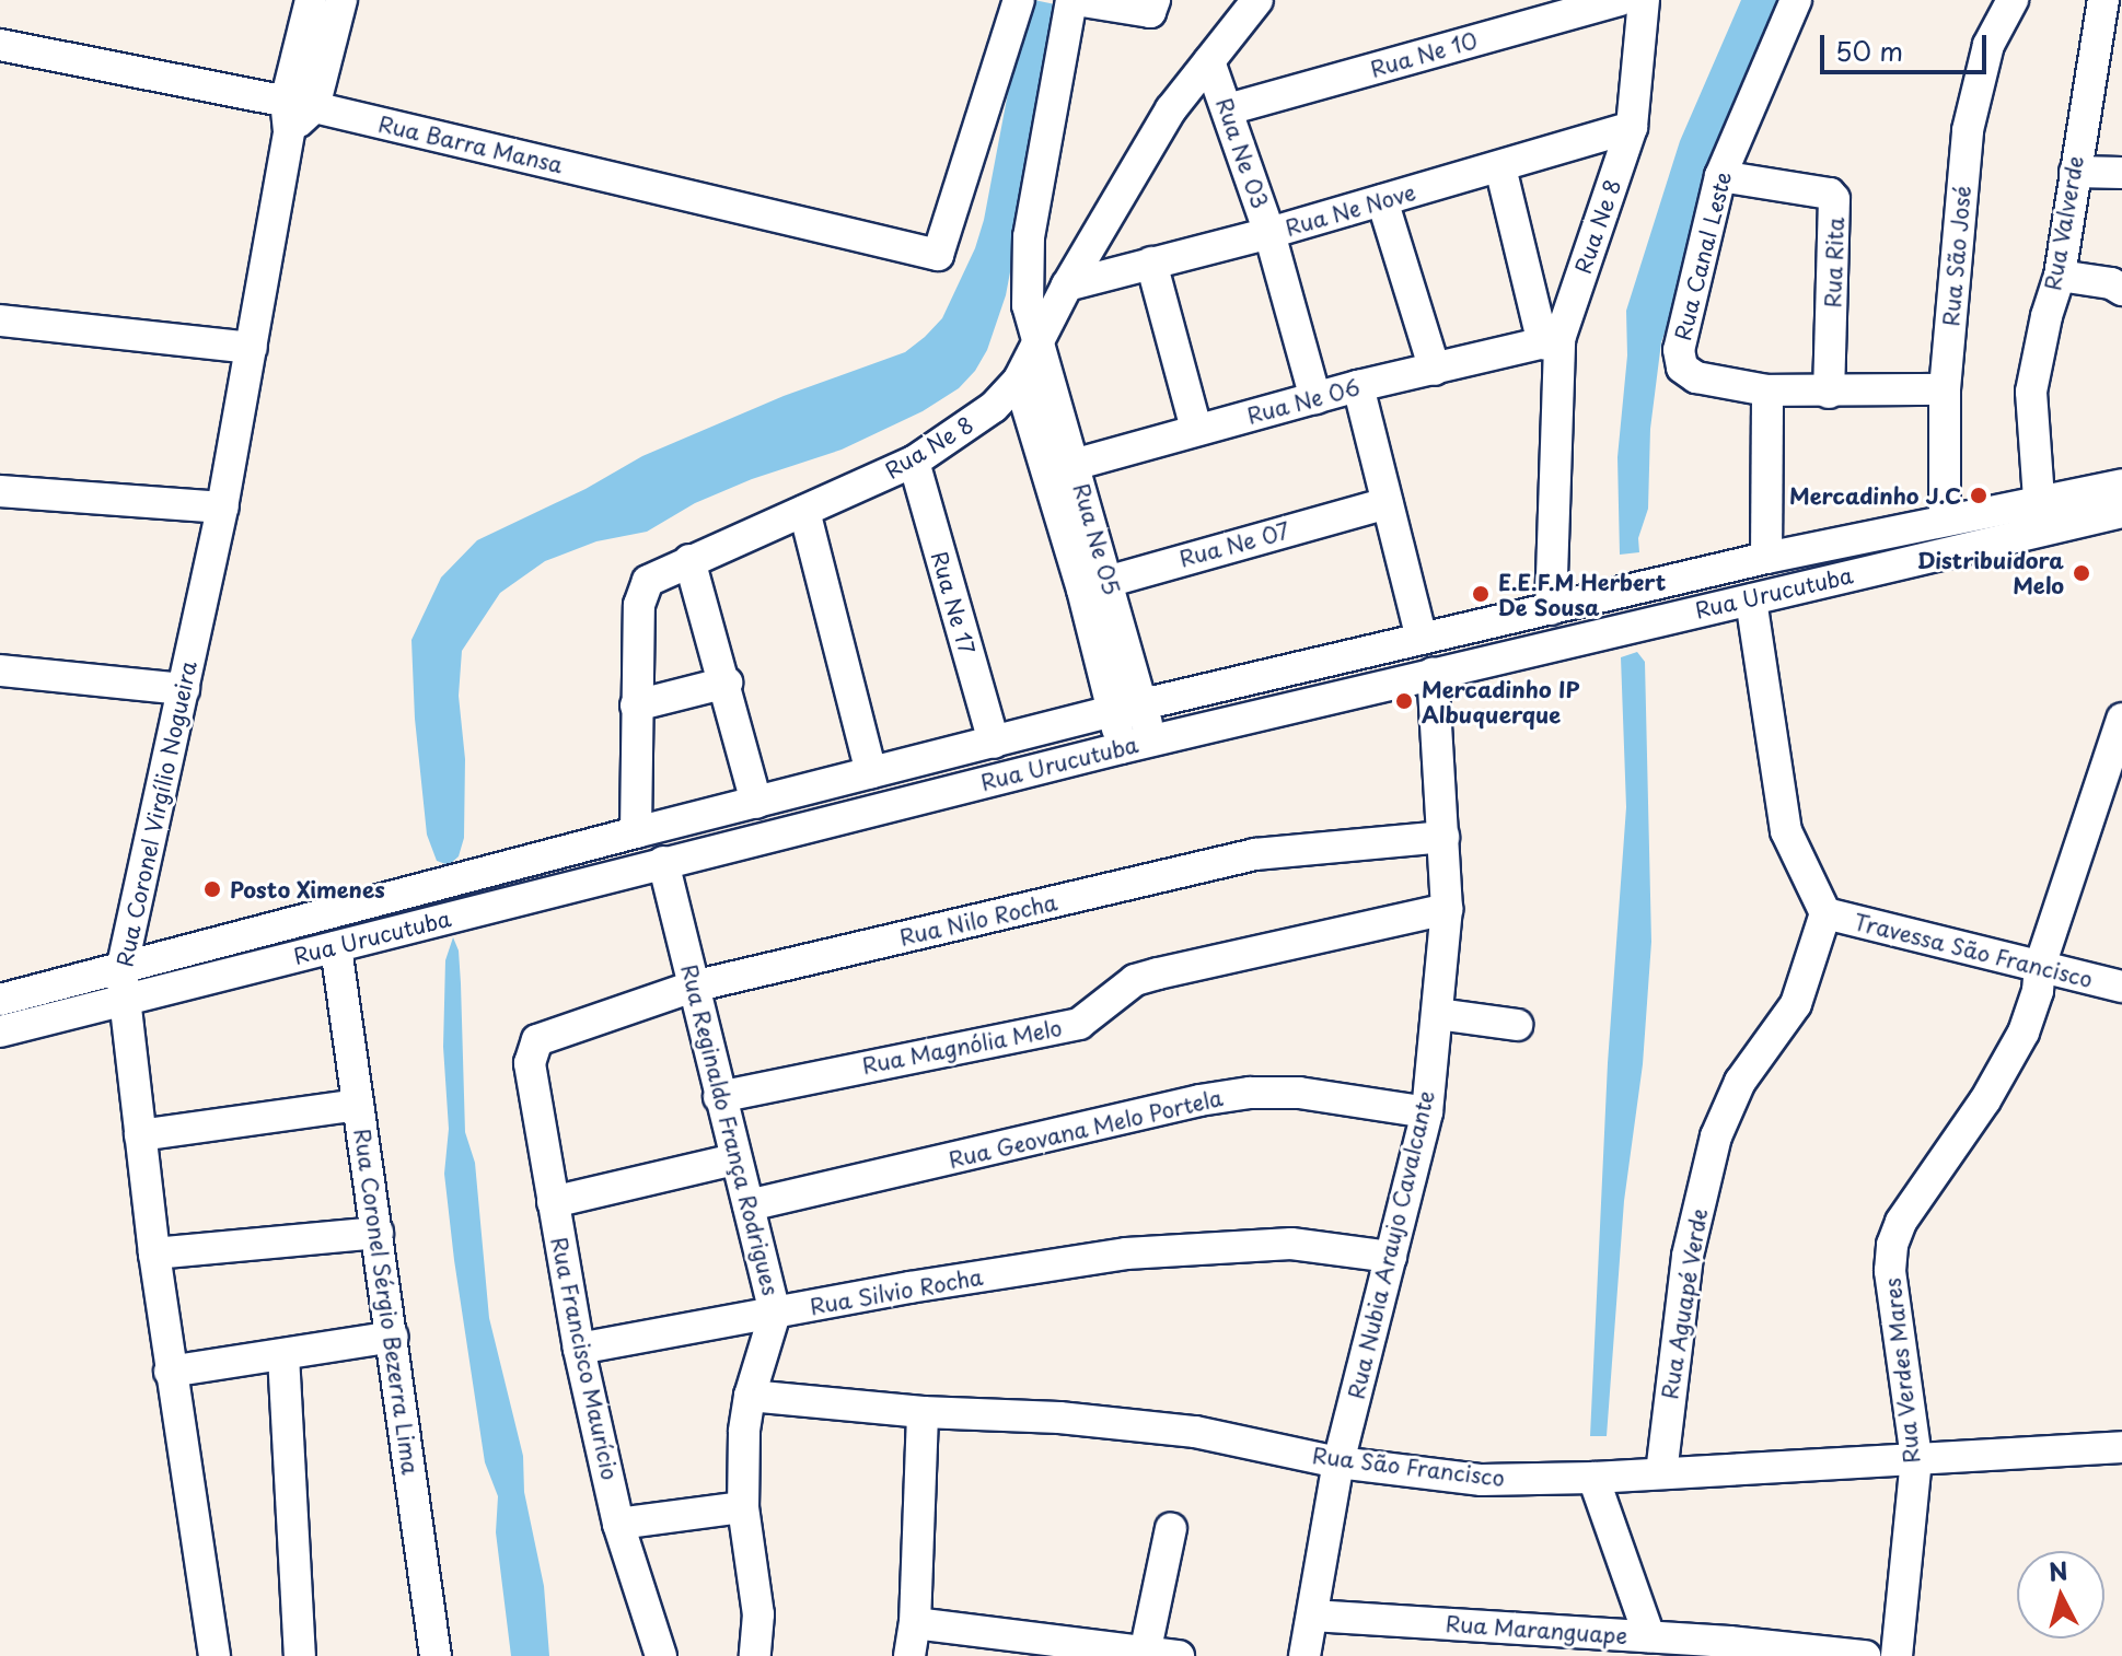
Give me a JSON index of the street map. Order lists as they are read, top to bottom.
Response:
{
  "streets": {
    "street": [
      "Rua Ne 10",
      "Rua Barra Mansa",
      "Rua Ne 03",
      "Rua Ne Nove",
      "Rua Valverde",
      "Rua Ne 8",
      "Rua Canal Leste",
      "Rua São José",
      "Rua Rita",
      "Rua Ne 06",
      "Rua Ne 05",
      "Rua Ne 07",
      "Rua Urucutuba",
      "Rua Ne 17",
      "Rua Coronel Virgílio Nogueira",
      "Rua Nilo Rocha",
      "Travessa São Francisco",
      "Rua Magnólia Melo",
      "Rua Geovana Melo Portela",
      "Rua Reginaldo França Rodrigues",
      "Rua Nubia Araujo Cavalcante",
      "Rua Silvio Rocha",
      "Rua Coronel Sérgio Bezerra Lima",
      "Rua Aguapé Verde",
      "Rua Francisco Maurício",
      "Rua Verdes Mares",
      "Rua São Francisco",
      "Rua Maranguape"
    ]
  },
  "crossings": [
    ["Rua Ne 10", "Rua Ne 03"],
    ["Rua Barra Mansa", "Rua Coronel Virgílio Nogueira"],
    ["Rua Ne 03", "Rua Ne Nove"],
    ["Rua Ne 03", "Rua Ne 8"],
    ["Rua Ne 03", "Rua Ne 06"],
    ["Rua Ne Nove", "Rua Ne 8"],
    ["Rua Valverde", "Rua Urucutuba"],
    ["Rua Ne 8", "Rua Ne 06"],
    ["Rua Ne 8", "Rua Ne 05"],
    ["Rua Ne 8", "Rua Urucutuba"],
    ["Rua Ne 8", "Rua Ne 17"],
    ["Rua Canal Leste", "Rua Rita"],
    ["Rua São José", "Rua Urucutuba"],
    ["Rua Ne 06", "Rua Ne 05"],
    ["Rua Ne 05", "Rua Ne 07"],
    ["Rua Ne 05", "Rua Urucutuba"],
    ["Rua Urucutuba", "Rua Ne 17"],
    ["Rua Urucutuba", "Rua Coronel Virgílio Nogueira"],
    ["Rua Urucutuba", "Rua Reginaldo França Rodrigues"],
    ["Rua Urucutuba", "Rua Nubia Araujo Cavalcante"],
    ["Rua Urucutuba", "Rua Coronel Sérgio Bezerra Lima"],
    ["Rua Nilo Rocha", "Rua Reginaldo França Rodrigues"],
    ["Rua Nilo Rocha", "Rua Nubia Araujo Cavalcante"],
    ["Rua Nilo Rocha", "Rua Francisco Maurício"],
    ["Travessa São Francisco", "Rua Aguapé Verde"],
    ["Travessa São Francisco", "Rua Verdes Mares"],
    ["Rua Magnólia Melo", "Rua Reginaldo França Rodrigues"],
    ["Rua Magnólia Melo", "Rua Nubia Araujo Cavalcante"],
    ["Rua Geovana Melo Portela", "Rua Reginaldo França Rodrigues"],
    ["Rua Geovana Melo Portela", "Rua Nubia Araujo Cavalcante"],
    ["Rua Reginaldo França Rodrigues", "Rua Silvio Rocha"],
    ["Rua Reginaldo França Rodrigues", "Rua São Francisco"],
    ["Rua Nubia Araujo Cavalcante", "Rua Silvio Rocha"],
    ["Rua Nubia Araujo Cavalcante", "Rua São Francisco"],
    ["Rua Nubia Araujo Cavalcante", "Rua Maranguape"],
    ["Rua Silvio Rocha", "Rua Francisco Maurício"],
    ["Rua Aguapé Verde", "Rua São Francisco"],
    ["Rua Verdes Mares", "Rua São Francisco"]
  ],
  "places": [
    "Mercadinho J.C",
    "Distribuidora Melo",
    "E.E.F.M Herbert De Sousa",
    "Mercadinho IP Albuquerque",
    "Posto Ximenes"
  ],
  "scale_bar": "50 m",
  "north": "top"
}
